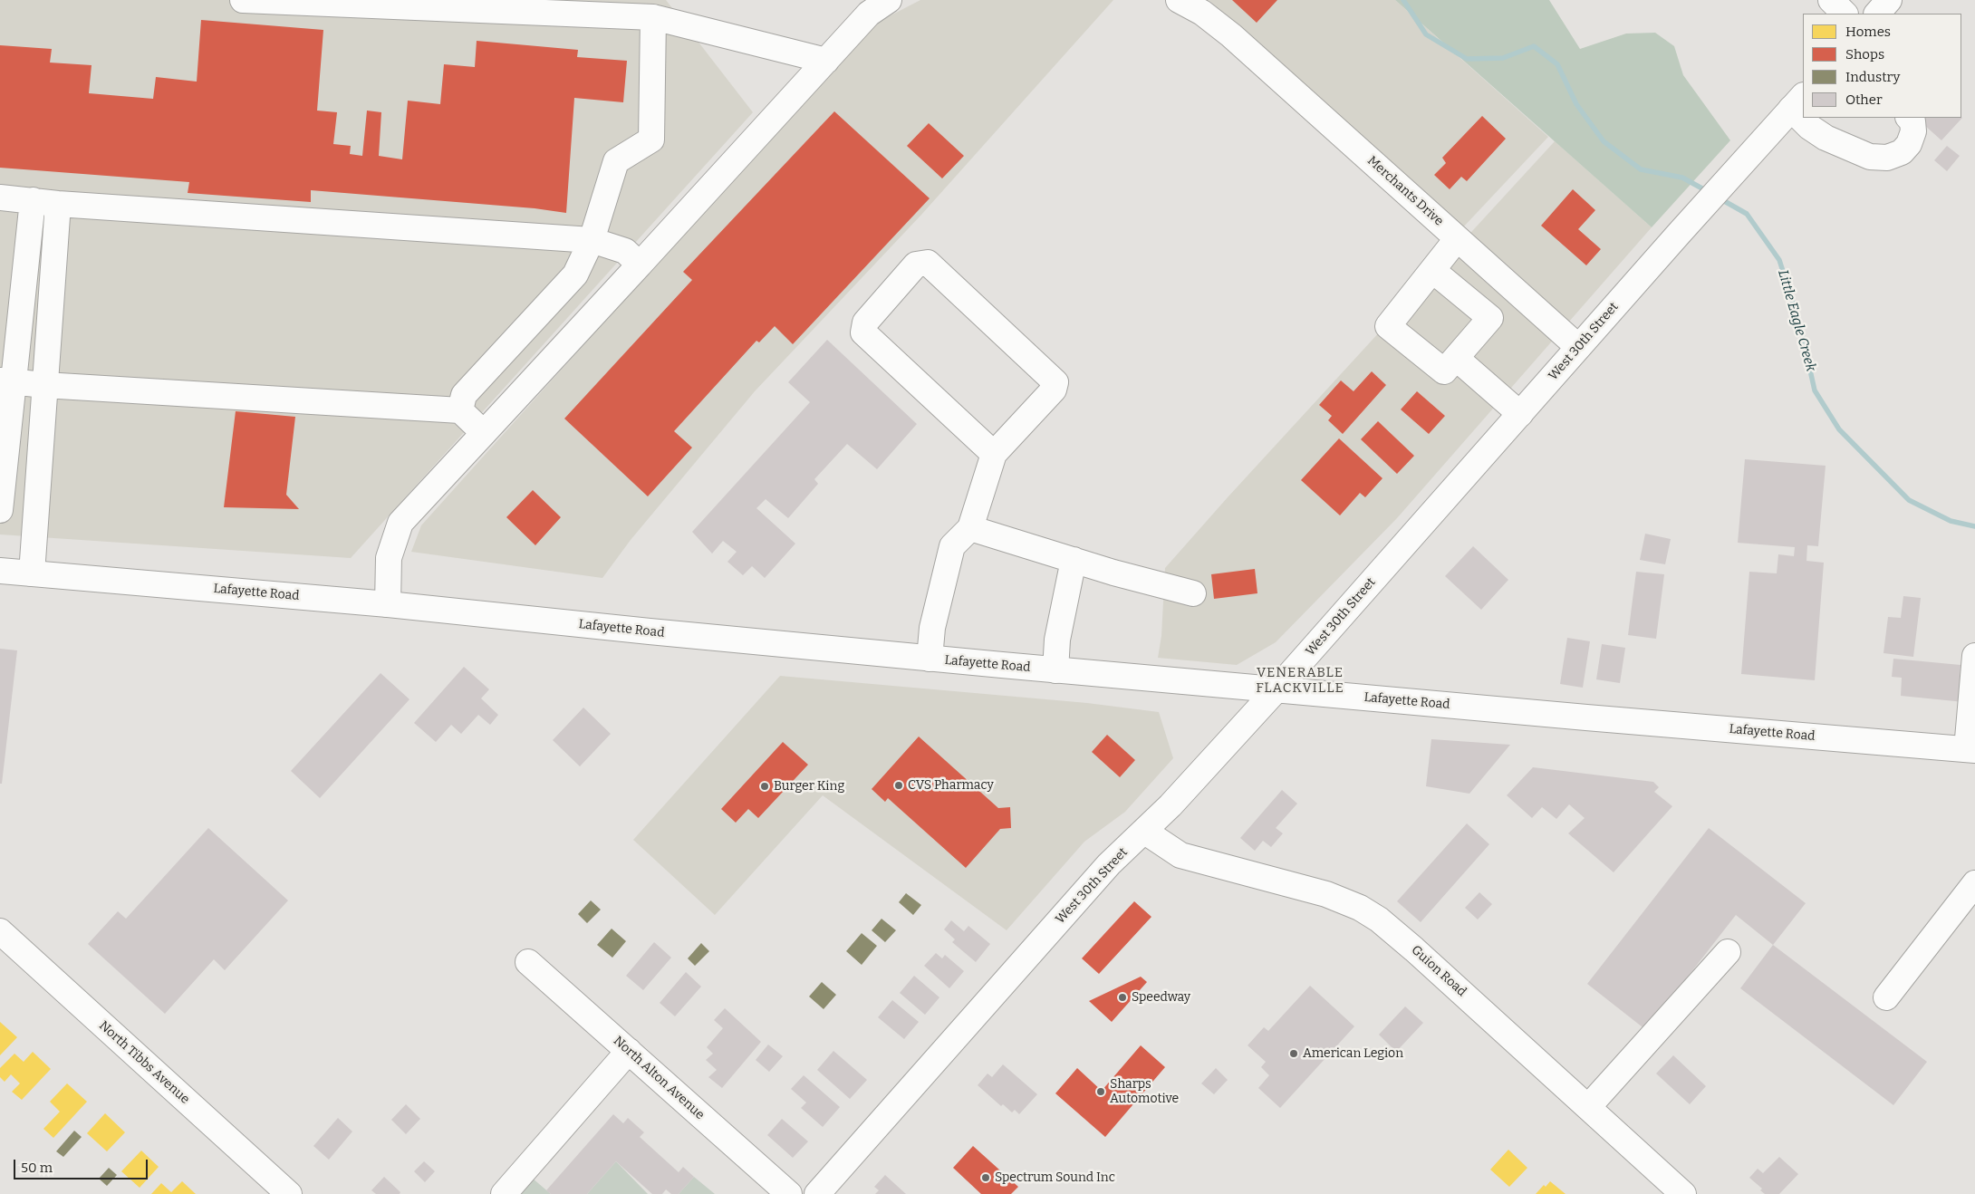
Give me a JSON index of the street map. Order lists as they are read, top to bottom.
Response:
{
  "streets": {
    "main road": [
      "Merchants Drive",
      "West 30th Street",
      "Lafayette Road",
      "Guion Road",
      "North Tibbs Avenue",
      "North Alton Avenue"
    ]
  },
  "crossings": [
    ["Merchants Drive", "West 30th Street"],
    ["West 30th Street", "Lafayette Road"],
    ["West 30th Street", "Guion Road"]
  ],
  "districts": ["VENERABLE FLACKVILLE"],
  "water": ["Little Eagle Creek"],
  "places": [
    "CVS Pharmacy",
    "Burger King",
    "Speedway",
    "American Legion",
    "Sharps Automotive",
    "Spectrum Sound Inc"
  ],
  "legend": [
    "Homes",
    "Shops",
    "Industry",
    "Other"
  ],
  "scale_bar": "50 m"
}
